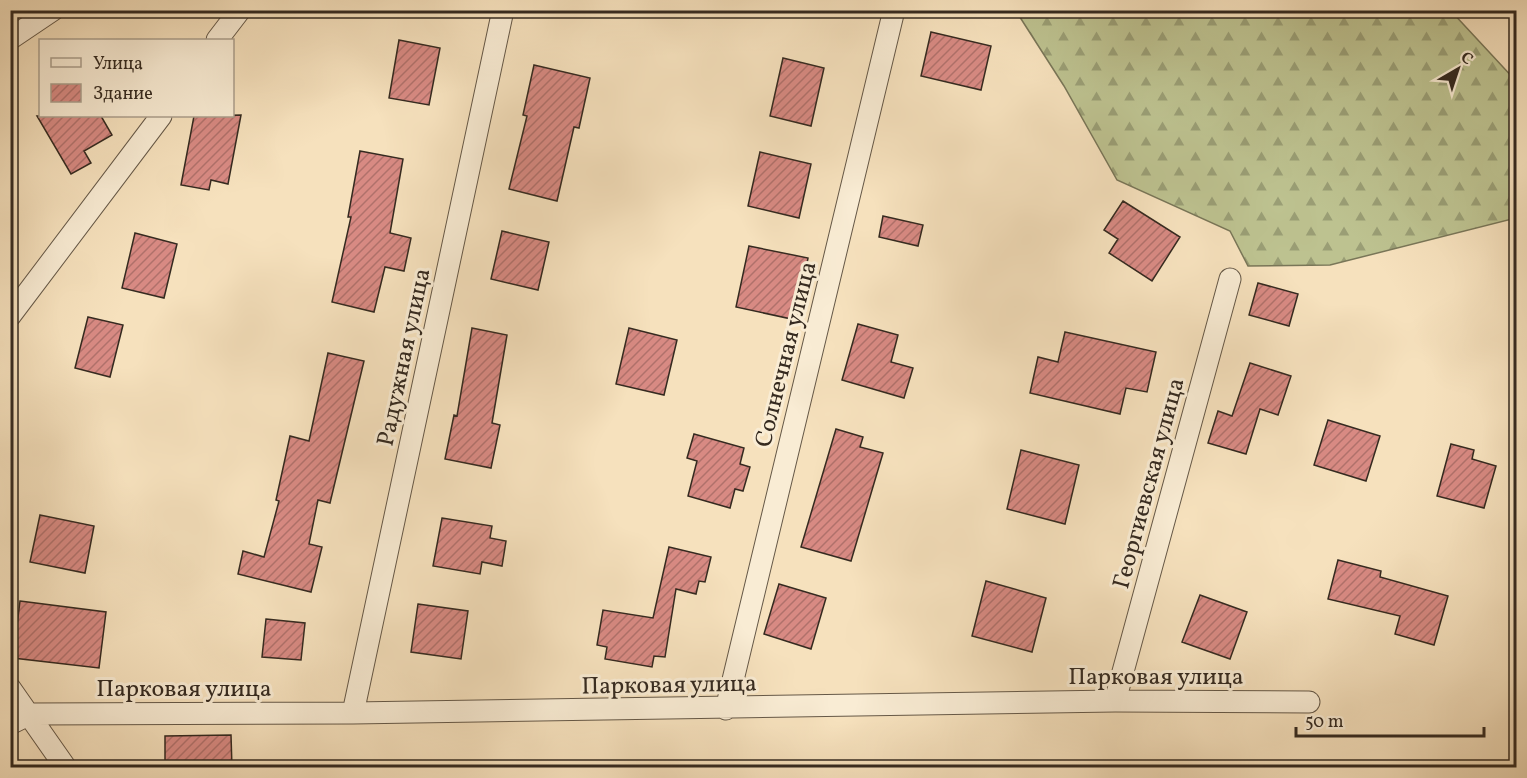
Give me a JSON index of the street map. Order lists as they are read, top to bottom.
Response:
{
  "streets": {
    "street": [
      "Солнечная улица",
      "Радужная улица",
      "Георгиевская улица",
      "Парковая улица"
    ]
  },
  "crossings": [
    ["Солнечная улица", "Парковая улица"],
    ["Радужная улица", "Парковая улица"],
    ["Георгиевская улица", "Парковая улица"]
  ],
  "legend": ["Улица", "Здание"],
  "scale_bar": "50 m",
  "north": "top right"
}
